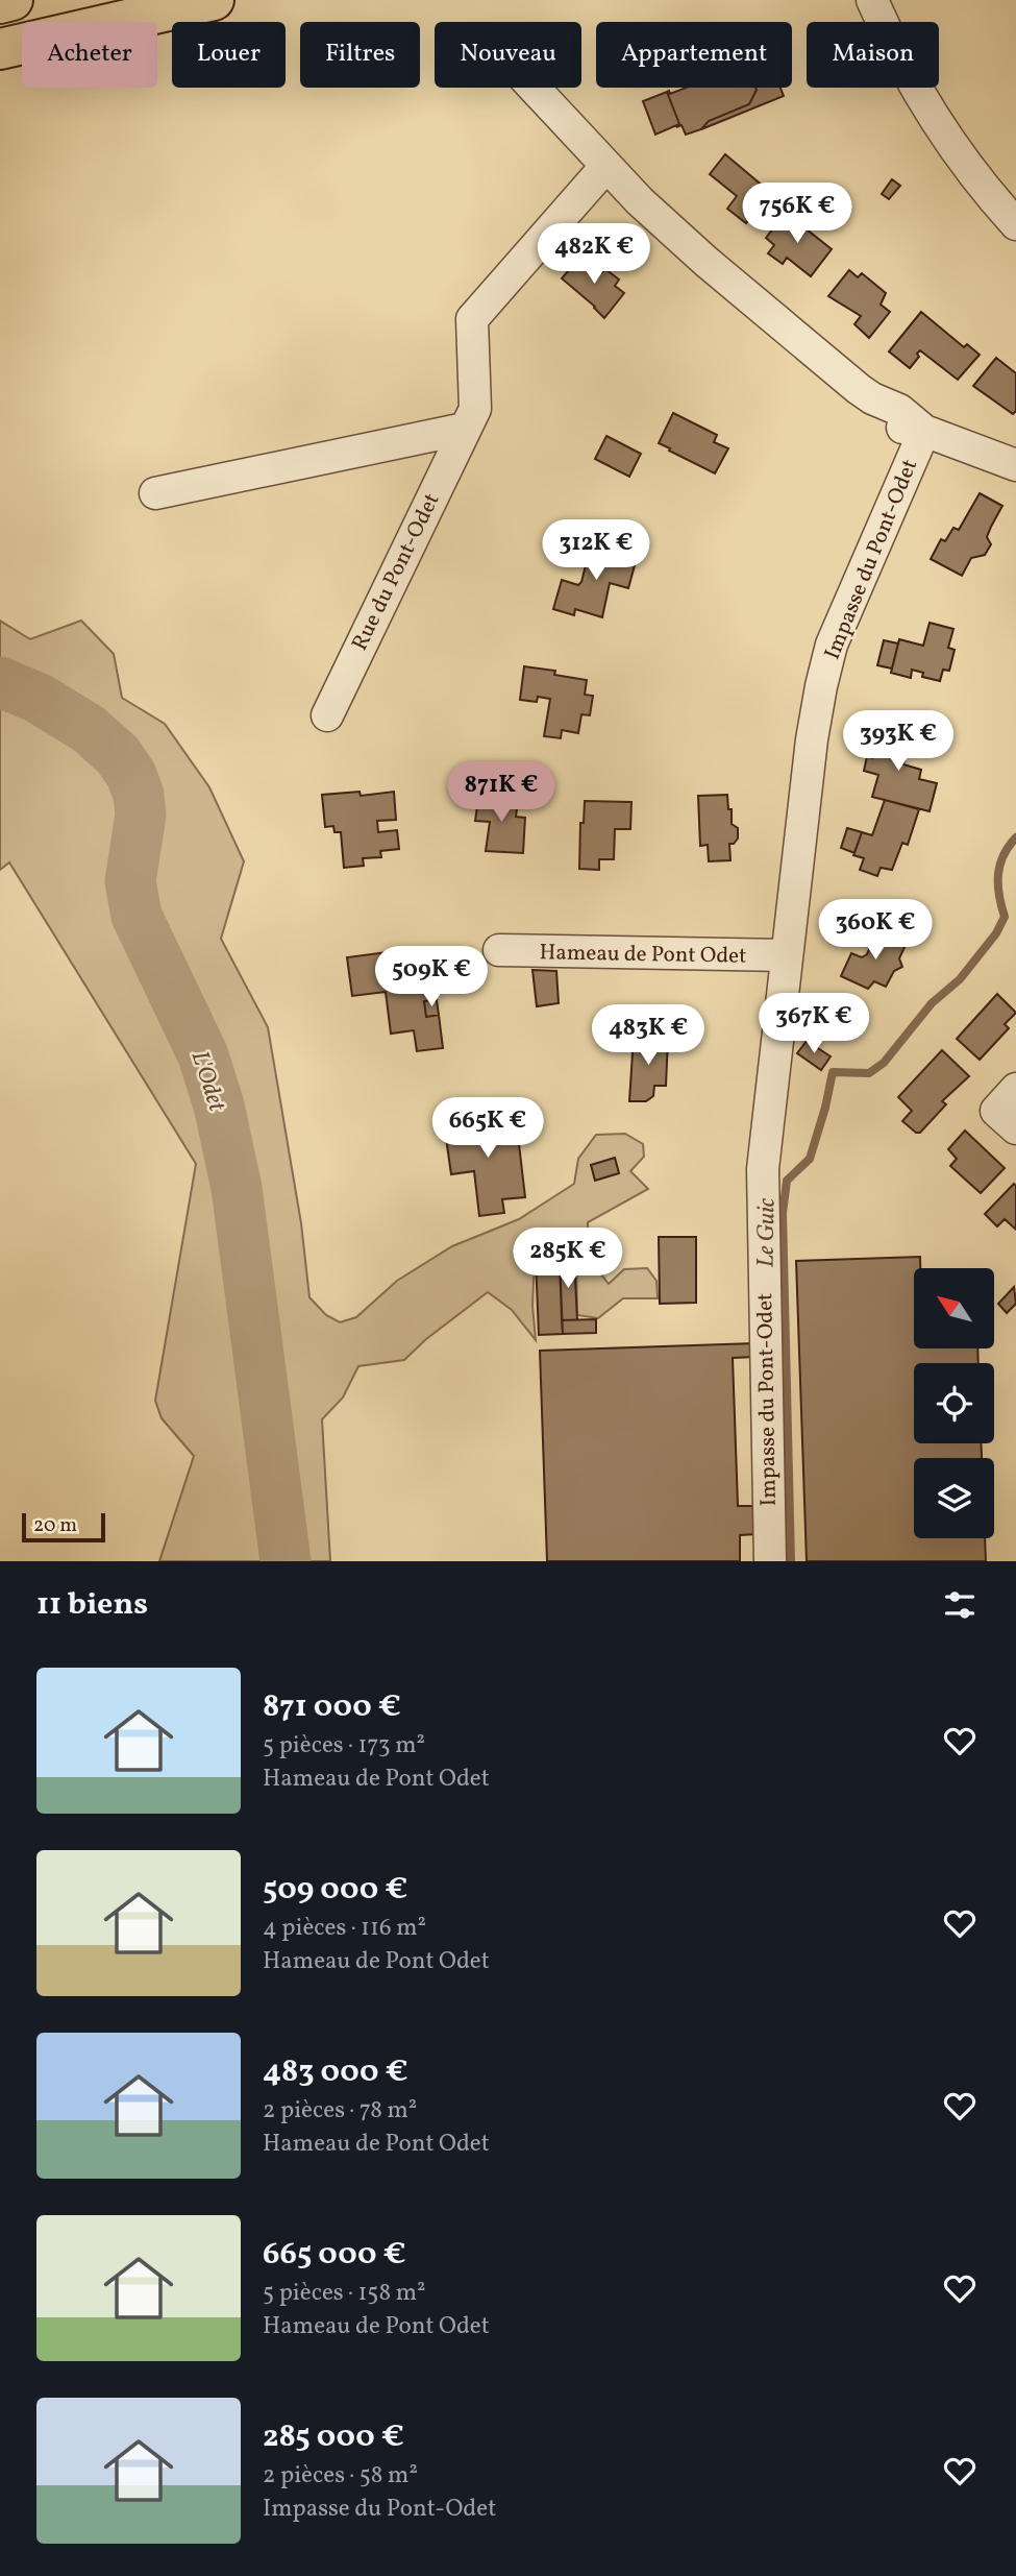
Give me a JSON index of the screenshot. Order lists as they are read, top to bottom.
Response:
{
  "streets": {
    "street": ["Impasse du Pont-Odet", "Rue du Pont-Odet", "Hameau de Pont Odet"]
  },
  "crossings": [
    ["Impasse du Pont-Odet", "Hameau de Pont Odet"]
  ],
  "water": ["L'Odet", "Le Guic"],
  "scale_bar": "20 m",
  "north": "top left",
  "page": {
    "chip": [
      "Acheter",
      "Louer",
      "Filtres",
      "Nouveau",
      "Appartement",
      "Maison"
    ],
    "price": [
      "756K €",
      "482K €",
      "312K €",
      "393K €",
      "871K €",
      "360K €",
      "509K €",
      "367K €",
      "483K €",
      "665K €",
      "285K €"
    ],
    "scale": "20 m",
    "heading": "11 biens",
    "list": [
      {
        "name": "871 000 €",
        "note": "5 pièces · 173 m² · Hameau de Pont Odet"
      },
      {
        "name": "509 000 €",
        "note": "4 pièces · 116 m² · Hameau de Pont Odet"
      },
      {
        "name": "483 000 €",
        "note": "2 pièces · 78 m² · Hameau de Pont Odet"
      },
      {
        "name": "665 000 €",
        "note": "5 pièces · 158 m² · Hameau de Pont Odet"
      },
      {
        "name": "285 000 €",
        "note": "2 pièces · 58 m² · Impasse du Pont-Odet"
      }
    ]
  }
}
